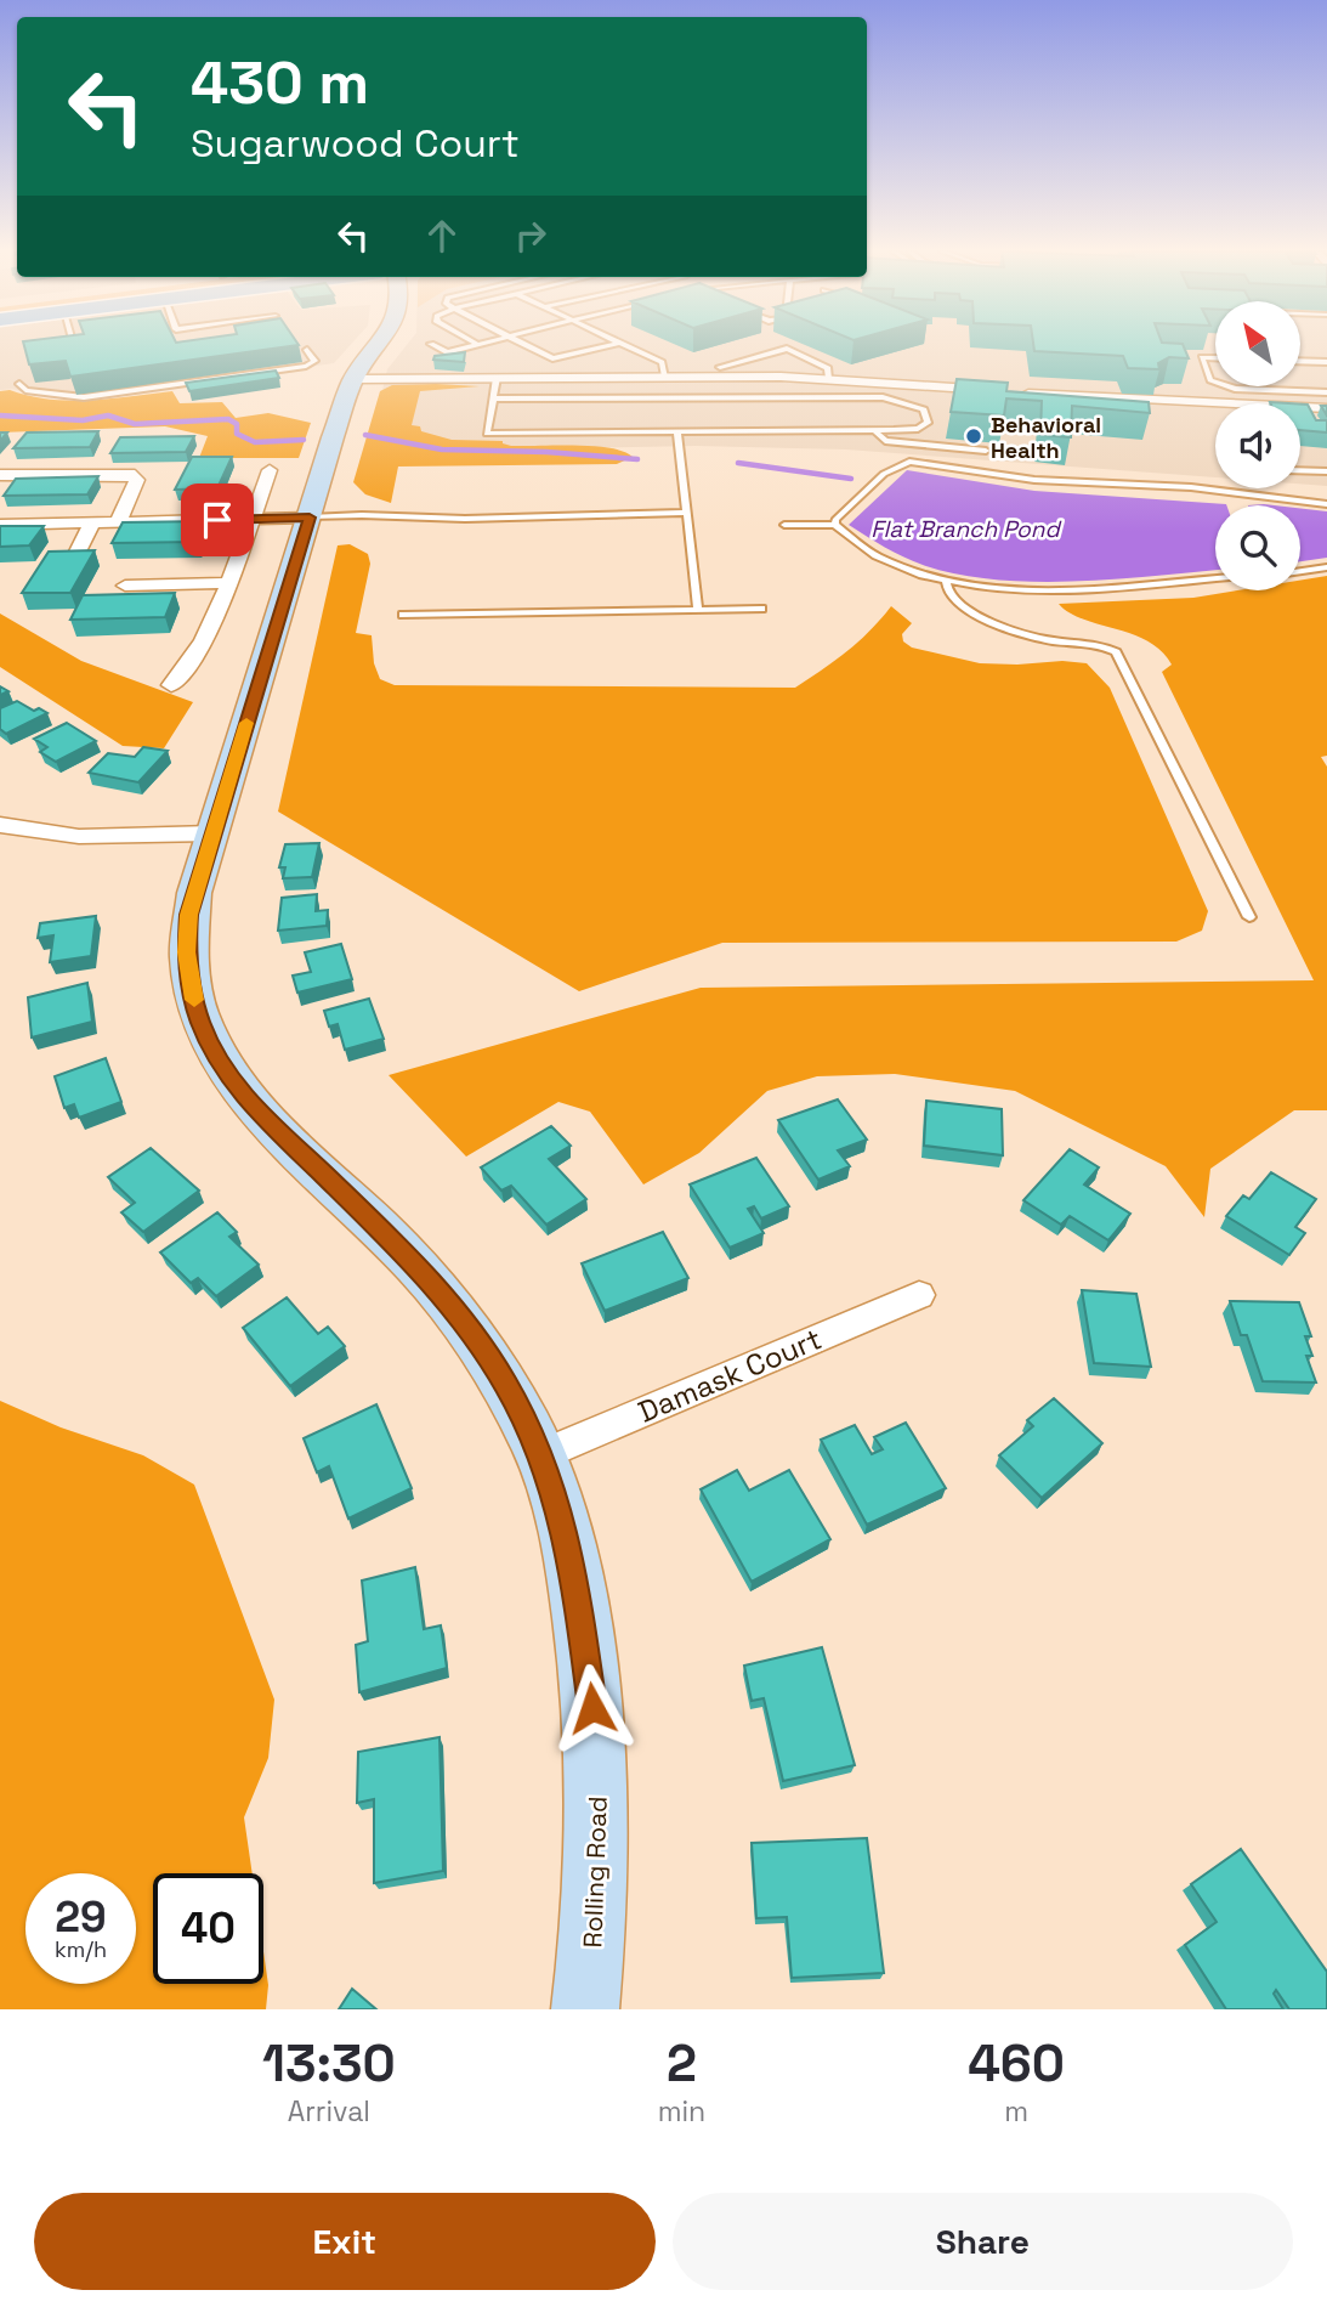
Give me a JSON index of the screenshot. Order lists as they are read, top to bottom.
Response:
{
  "streets": {
    "street": ["Damask Court", "Rolling Road"]
  },
  "crossings": [
    ["Damask Court", "Rolling Road"]
  ],
  "water": ["Flat Branch Pond"],
  "places": ["Behavioral Health"],
  "north": "top left",
  "page": {
    "turn": ["430 m", "Sugarwood Court"],
    "speed": "29 km/h",
    "limit": "40",
    "eta": [
      "13:30",
      "Arrival",
      "2",
      "min",
      "460",
      "m"
    ],
    "buttons": ["Exit", "Share"]
  }
}
